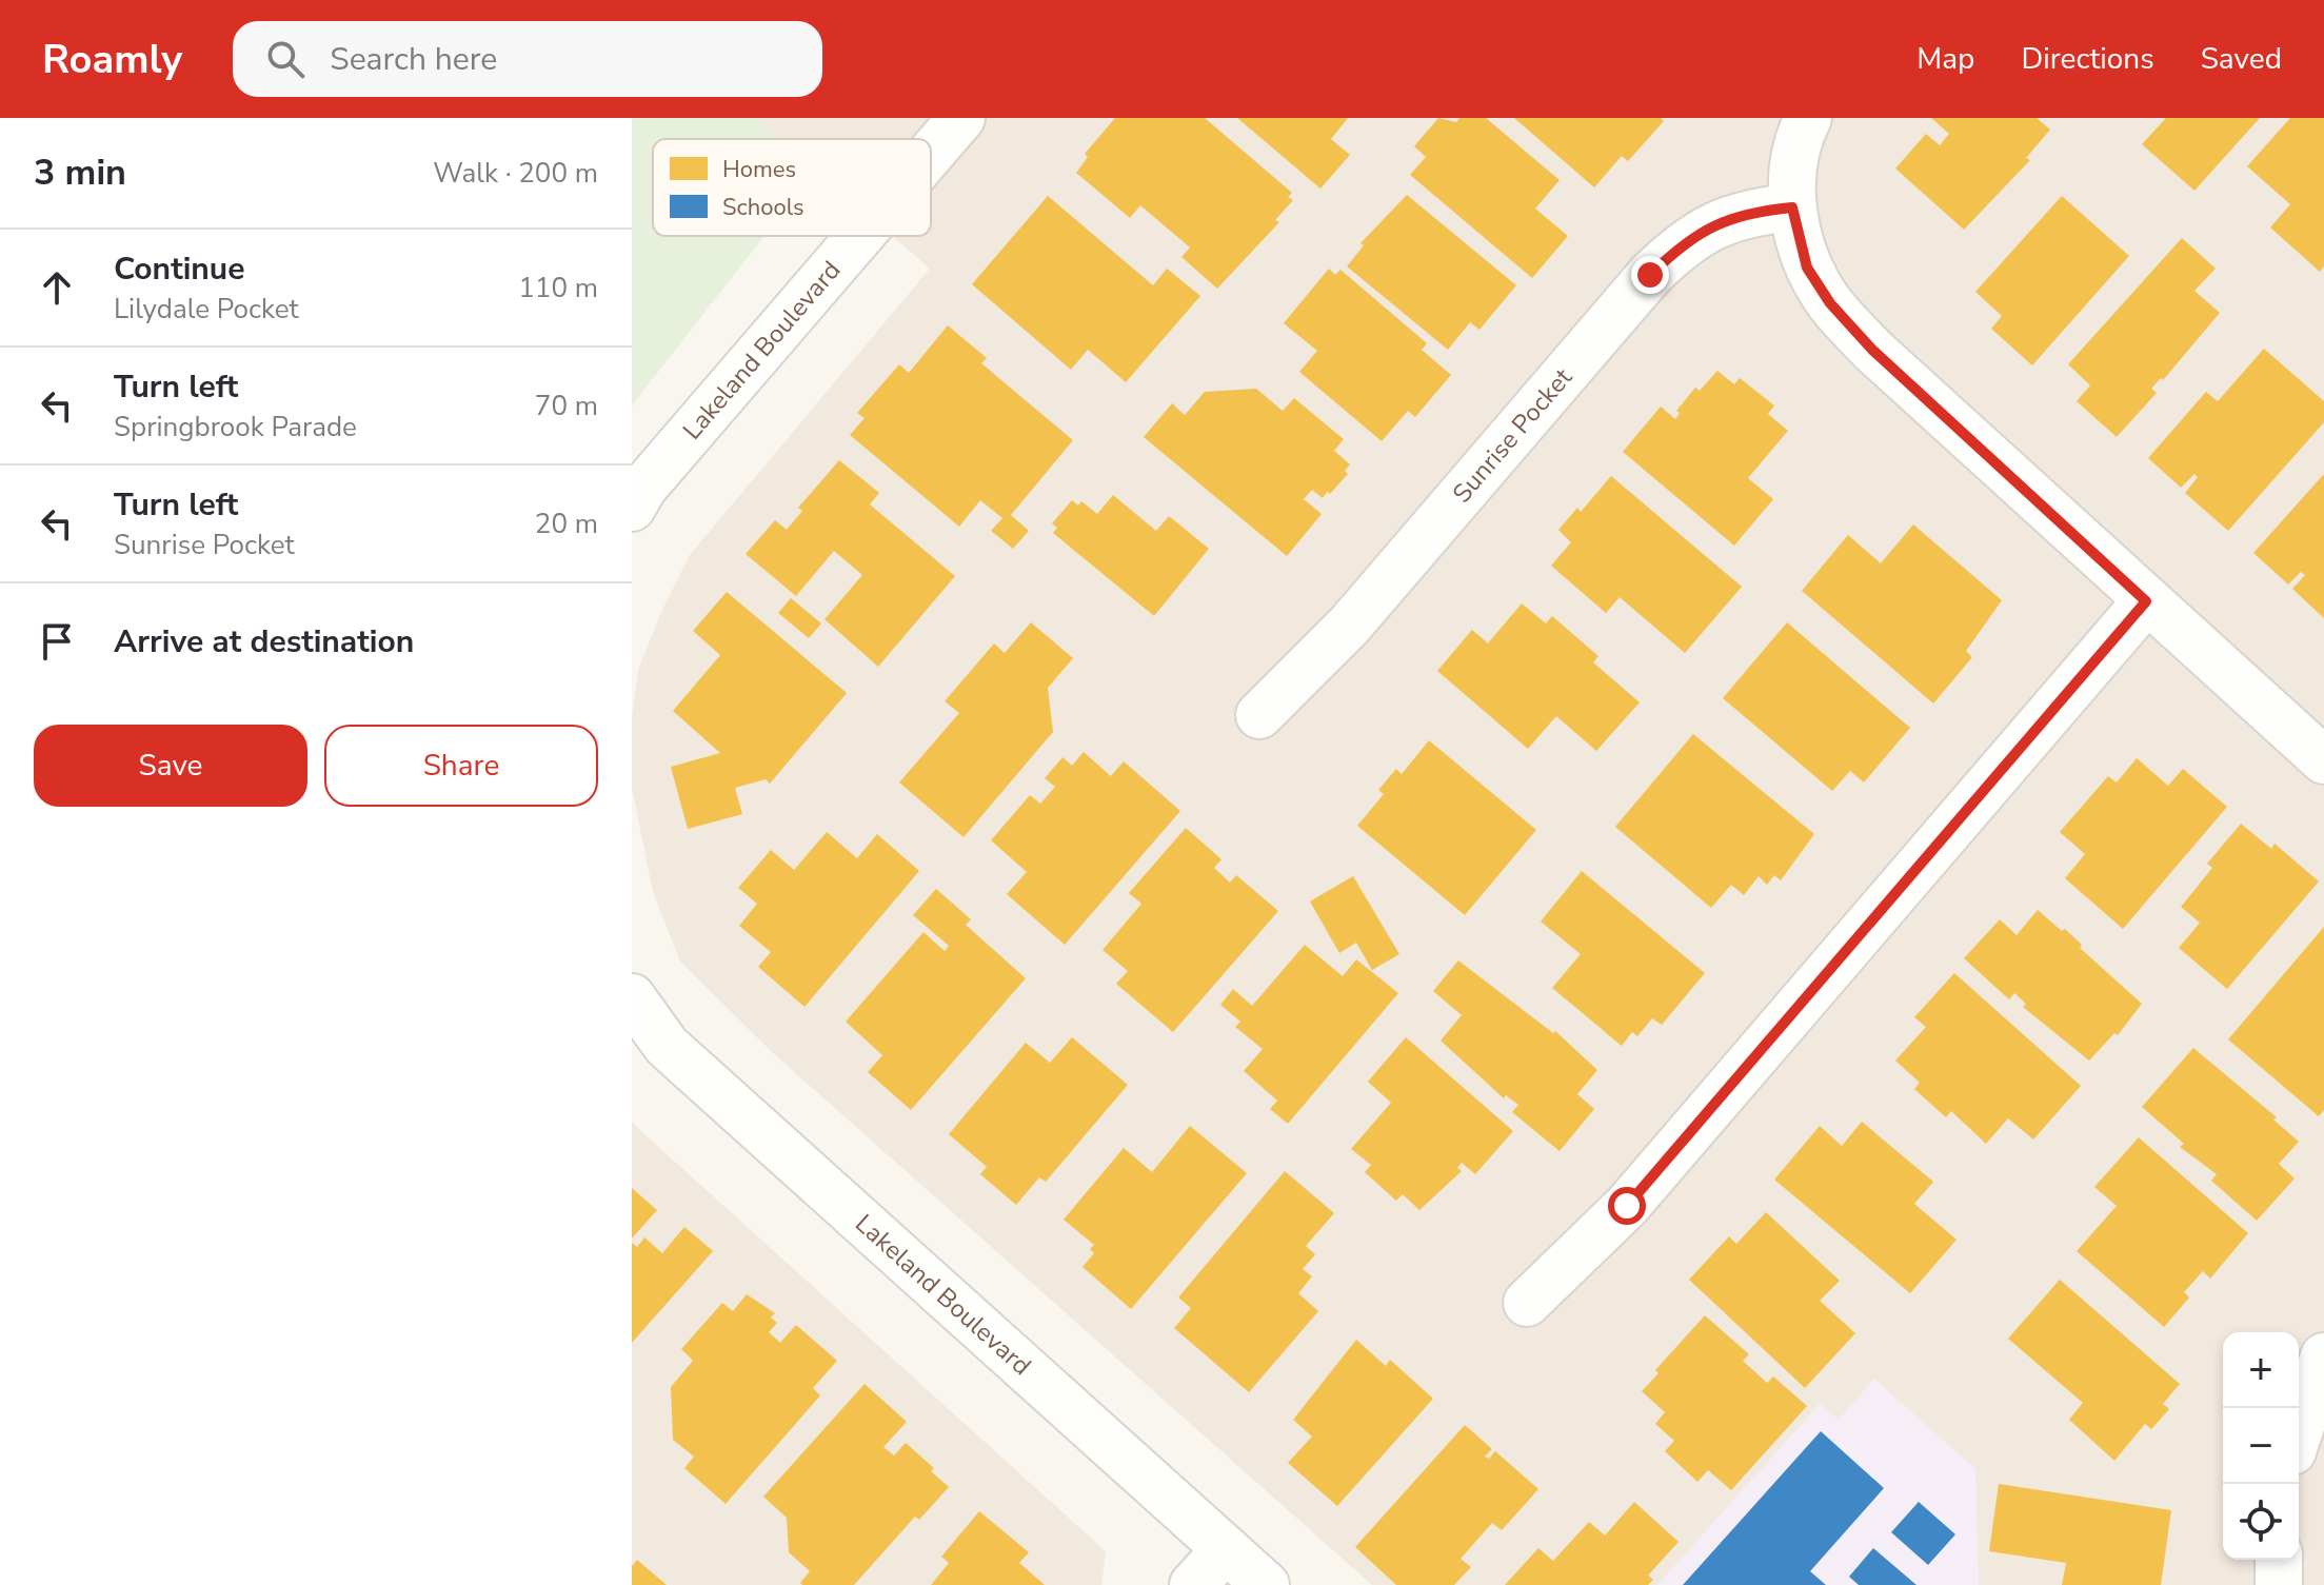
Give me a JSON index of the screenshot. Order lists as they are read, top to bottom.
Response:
{
  "streets": {
    "street": ["Lakeland Boulevard", "Sunrise Pocket"]
  },
  "legend": ["Homes", "Schools"],
  "page": {
    "header": "Roamly",
    "search": "Search here",
    "nav": ["Map", "Directions", "Saved"],
    "heading": ["3 min", "Walk · 200 m"],
    "list": [
      ["Continue", "Lilydale Pocket", "110 m"],
      ["Turn left", "Springbrook Parade", "70 m"],
      ["Turn left", "Sunrise Pocket", "20 m"],
      "Arrive at destination"
    ],
    "buttons": ["Save", "Share"],
    "map_buttons": ["+", "−"]
  }
}
